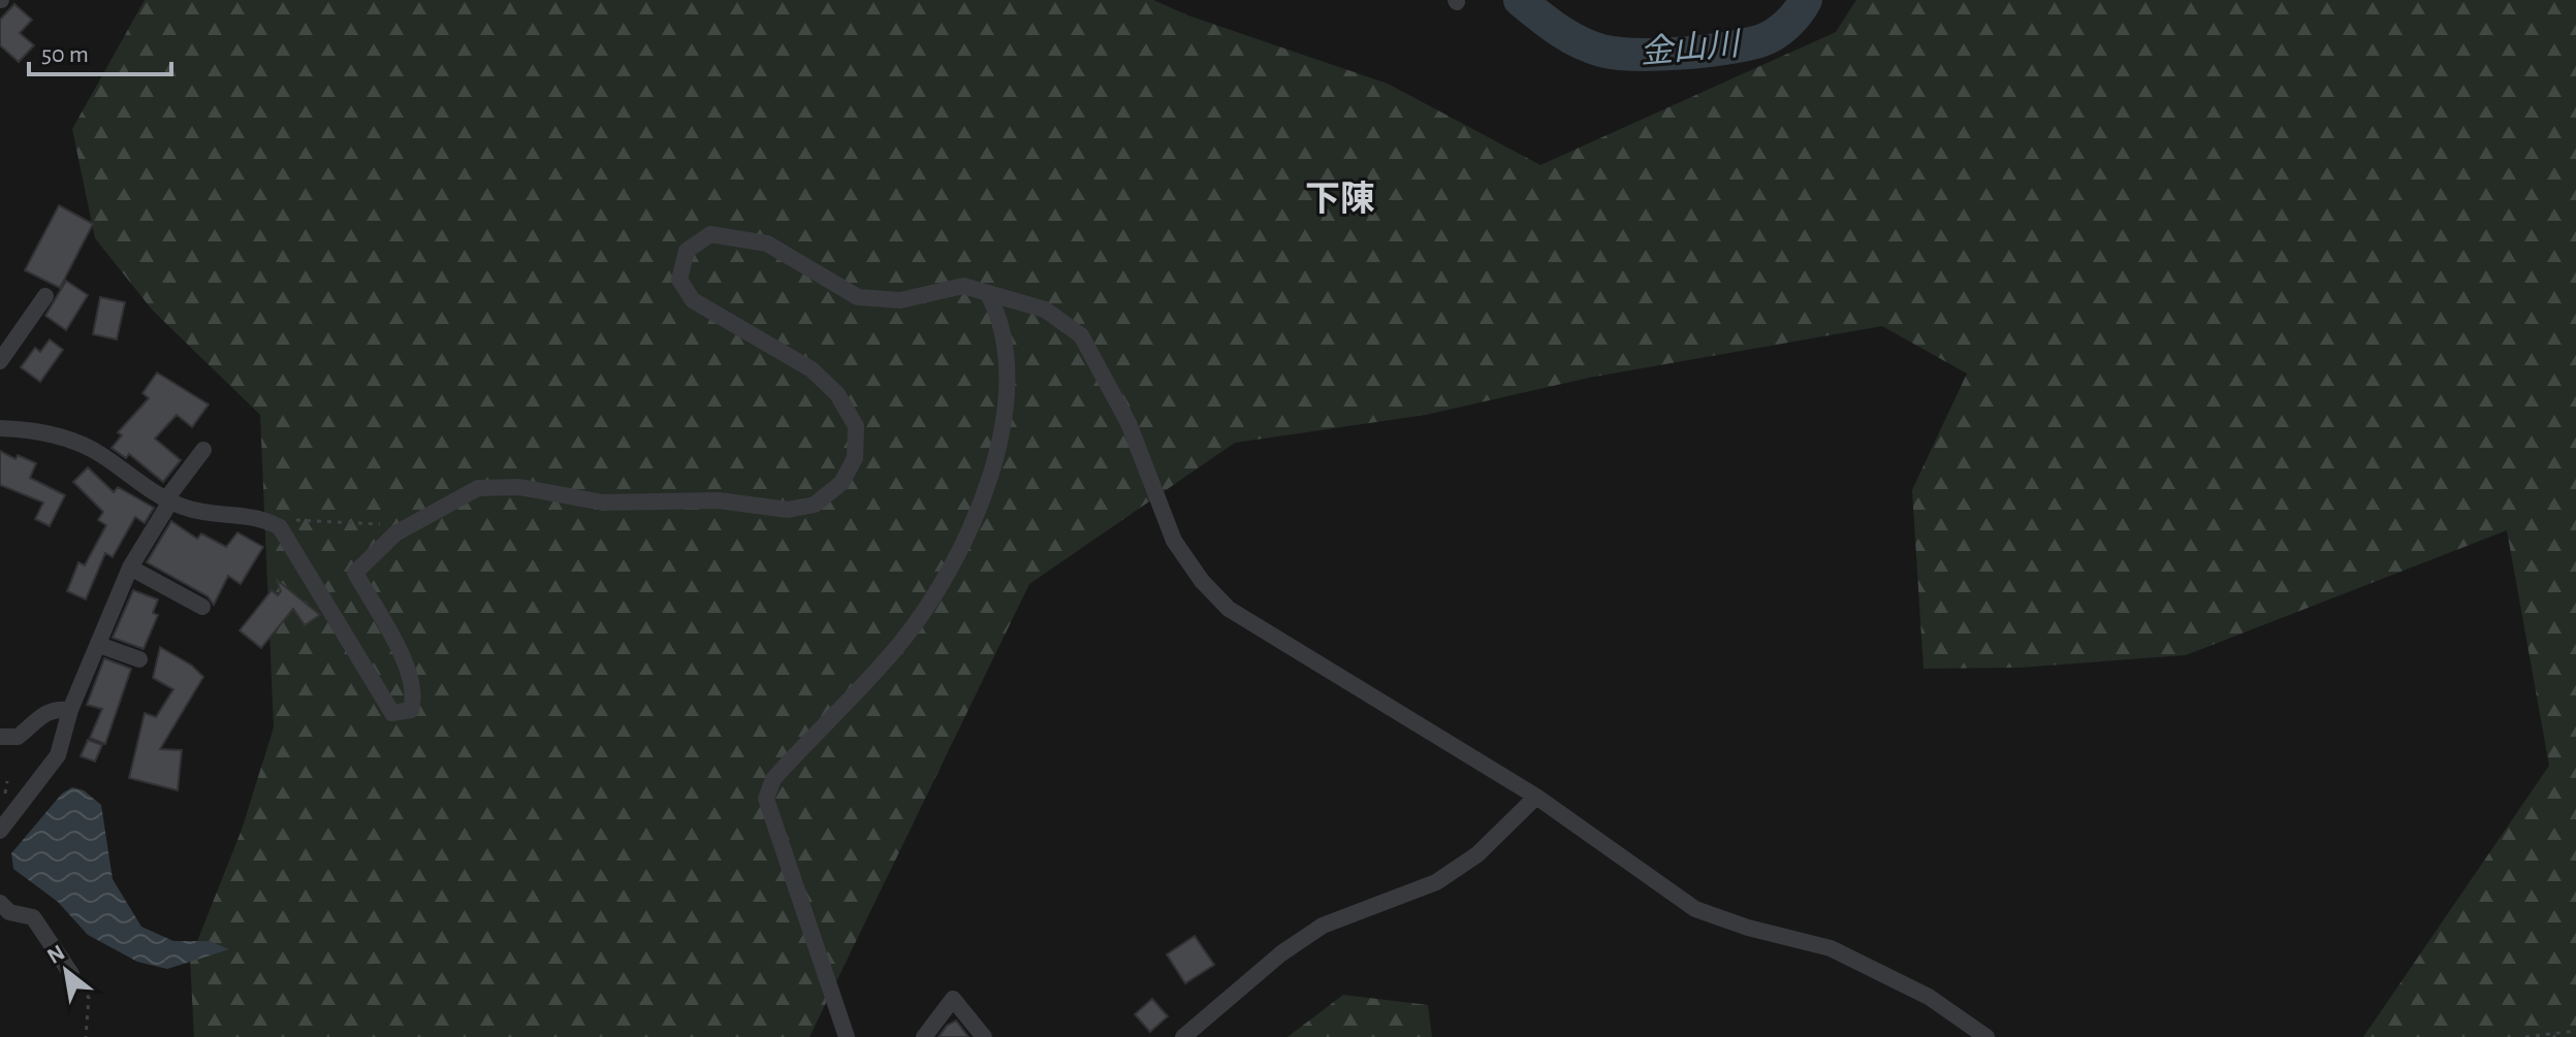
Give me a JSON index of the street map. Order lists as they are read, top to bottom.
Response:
{
  "districts": ["下陳"],
  "water": ["金山川"],
  "scale_bar": "50 m",
  "north": "top left"
}
